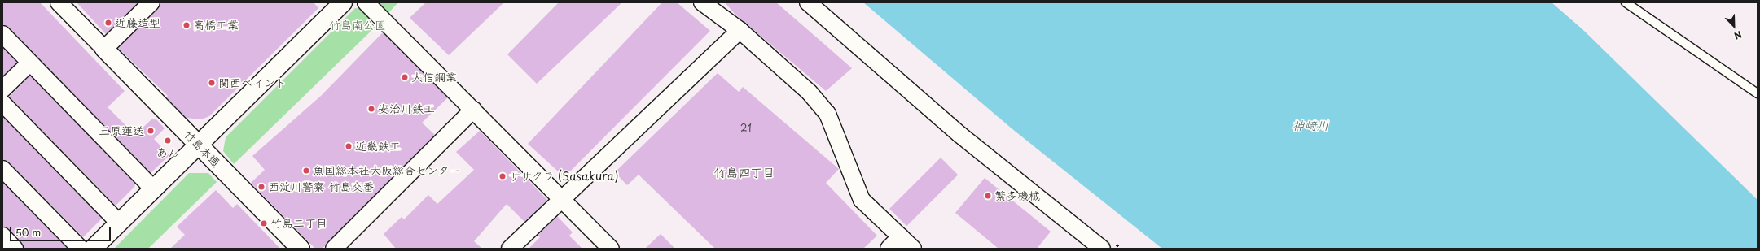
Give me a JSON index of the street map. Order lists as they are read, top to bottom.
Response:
{
  "streets": {
    "street": ["竹島本通"]
  },
  "districts": ["竹島四丁目"],
  "water": ["神崎川"],
  "parks": ["竹島南公園"],
  "places": [
    "近藤造型",
    "高橋工業",
    "大信鋼業",
    "関西ペイント",
    "安治川鉄工",
    "三原運送",
    "あん",
    "近畿鉄工",
    "魚国総本社大阪総合センター",
    "ササクラ (Sasakura)",
    "西淀川警察 竹島交番",
    "繁多機械",
    "竹島二丁目"
  ],
  "house_numbers": ["21"],
  "scale_bar": "50 m",
  "north": "bottom right"
}
